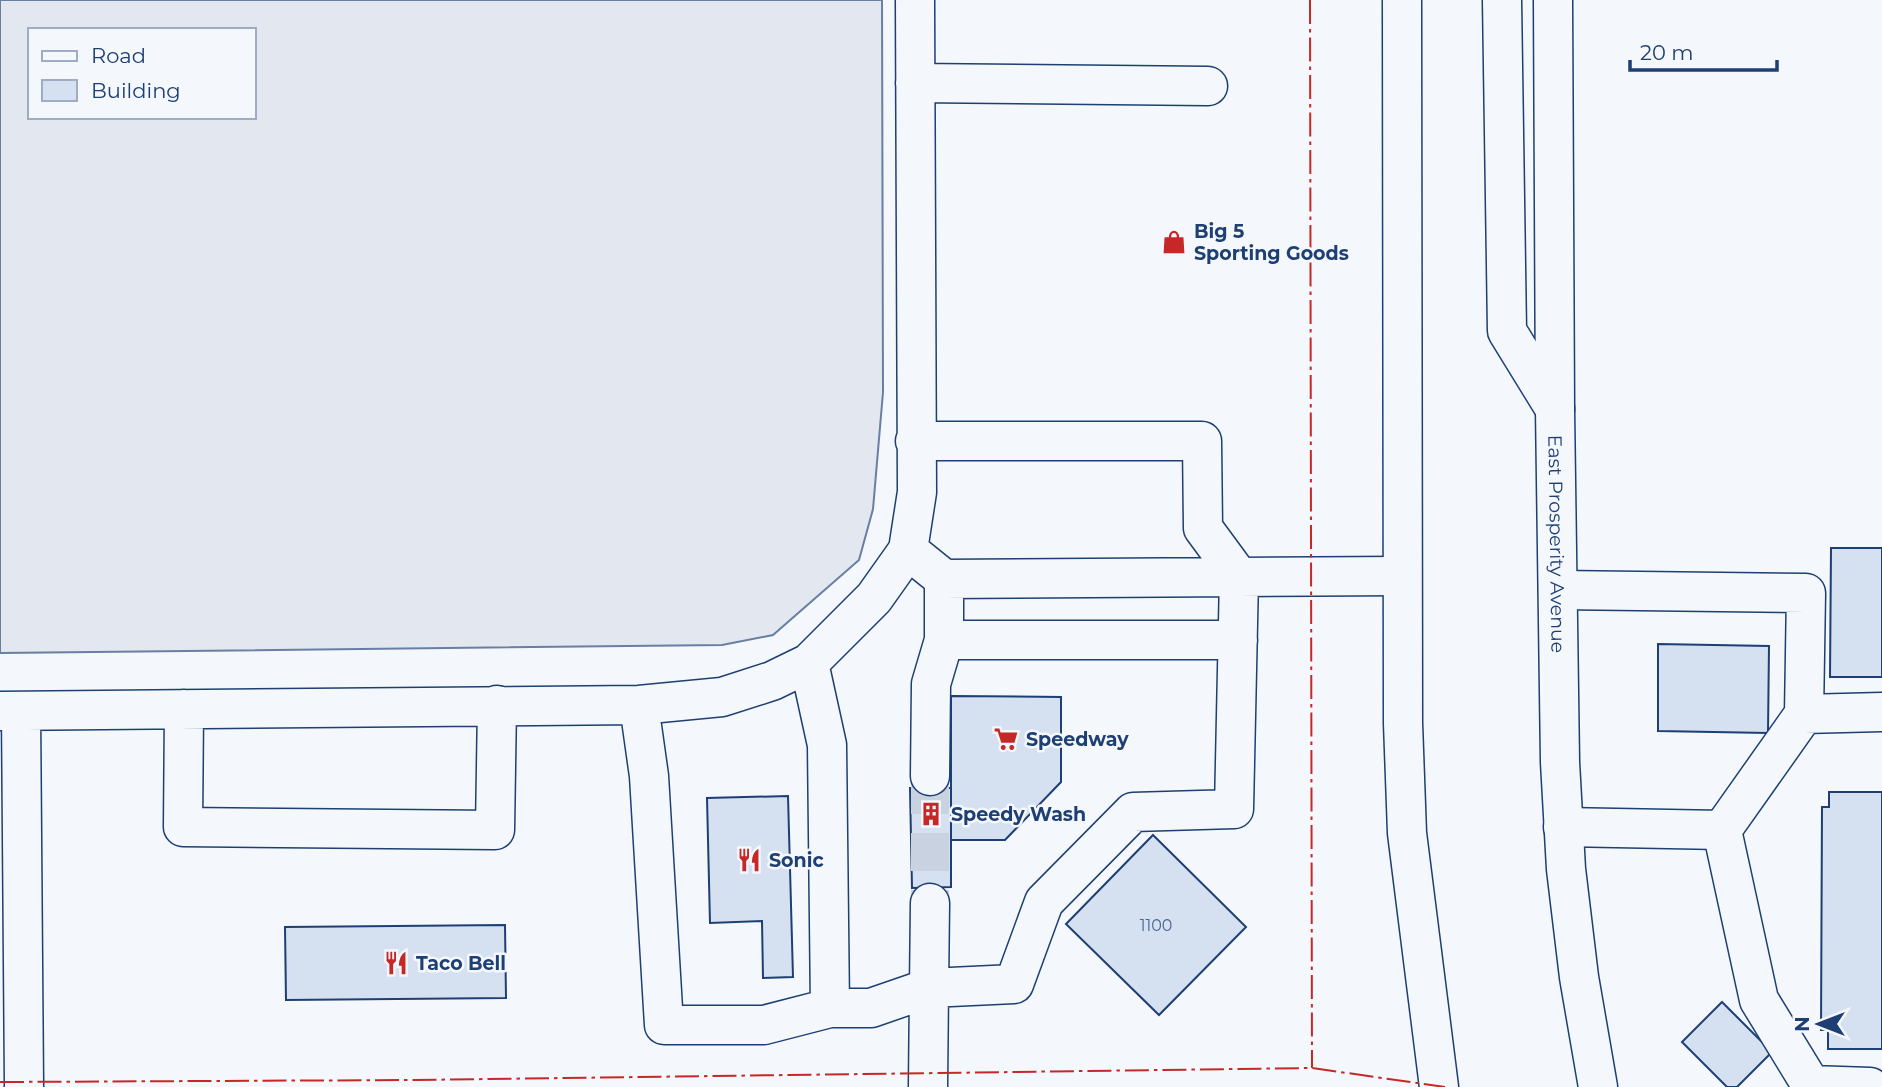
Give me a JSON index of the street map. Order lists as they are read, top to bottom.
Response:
{
  "streets": {
    "main road": ["East Prosperity Avenue"]
  },
  "places": {
    "shop": ["Big 5 Sporting Goods"],
    "supermarket": ["Speedway"],
    "building": ["Speedy Wash"],
    "restaurant": ["Sonic", "Taco Bell"]
  },
  "house_numbers": ["1100"],
  "legend": ["Road", "Building"],
  "scale_bar": "20 m",
  "north": "left"
}
